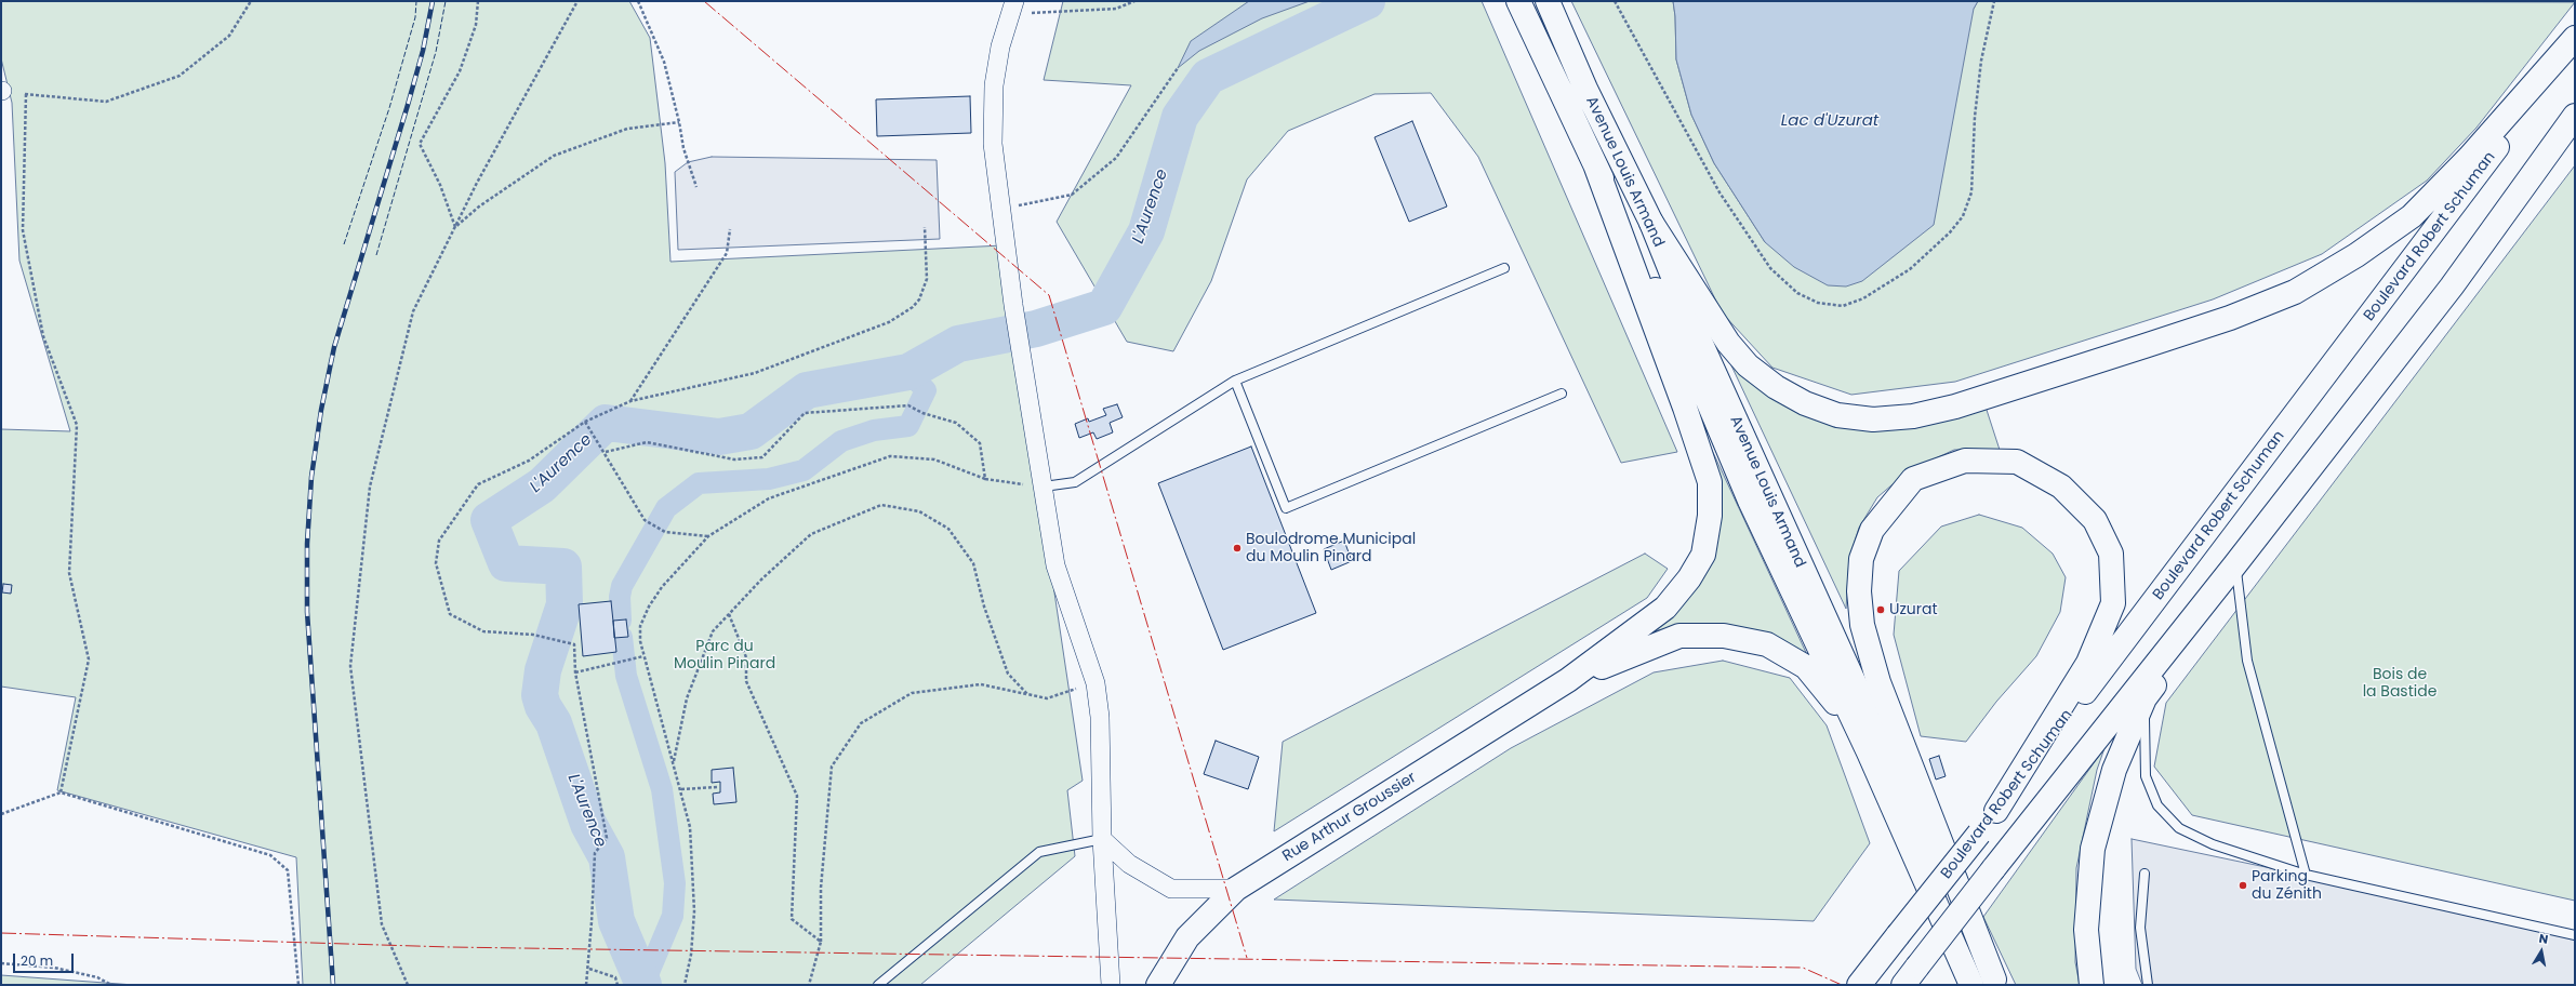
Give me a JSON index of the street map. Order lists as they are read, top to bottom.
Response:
{
  "streets": {
    "main road": ["Avenue Louis Armand", "Boulevard Robert Schuman", "Rue Arthur Groussier"]
  },
  "water": ["Lac d'Uzurat", "L'Aurence"],
  "parks": ["Parc du Moulin Pinard", "Bois de la Bastide"],
  "places": ["Boulodrome Municipal du Moulin Pinard", "Uzurat", "Parking du Zénith"],
  "scale_bar": "20 m",
  "north": "top"
}
